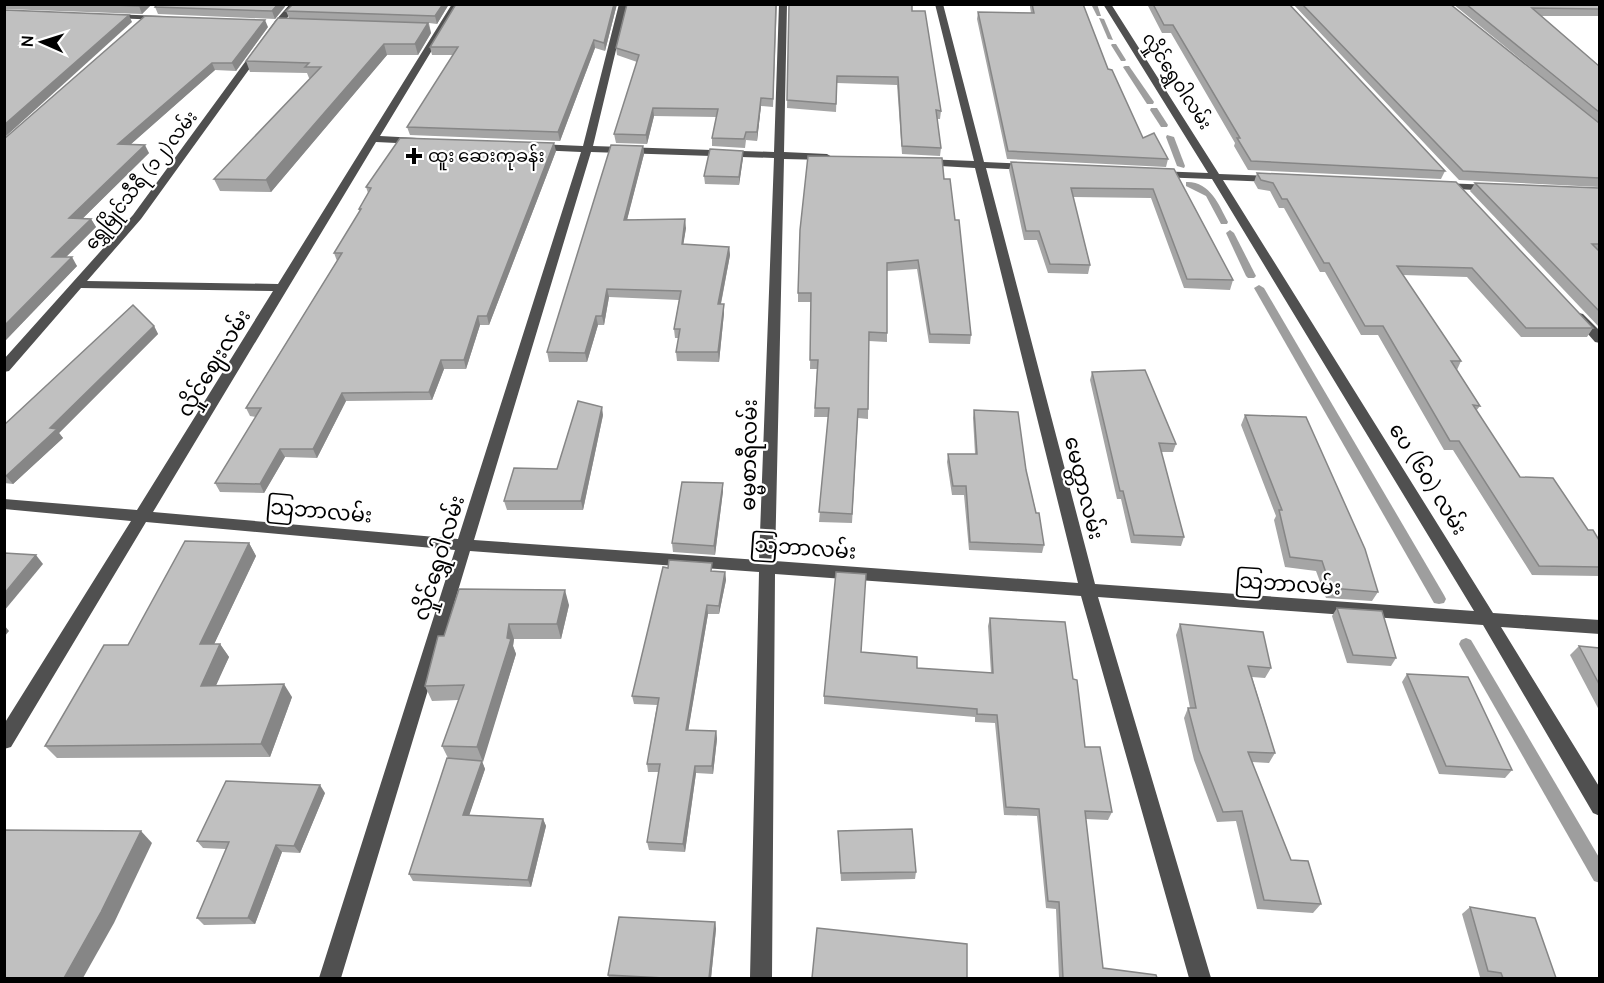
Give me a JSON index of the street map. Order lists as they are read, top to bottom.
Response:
{
  "streets": {
    "street": [
      "လှိုင်ရွှေဝါလမ်း",
      "ရွှေမြိုင်သီရီ (၁၂)လမ်း",
      "လှိုင်ဈေးလမ်း",
      "ဓမ္မစာရီလမ်း",
      "ပေ (၆၀) လမ်း",
      "မေတ္တာလမ်း",
      "သြဘာလမ်း"
    ]
  },
  "crossings": [
    ["လှိုင်ရွှေဝါလမ်း", "ပေ (၆၀) လမ်း"],
    ["လှိုင်ရွှေဝါလမ်း", "သြဘာလမ်း"],
    ["လှိုင်ဈေးလမ်း", "သြဘာလမ်း"],
    ["ဓမ္မစာရီလမ်း", "သြဘာလမ်း"],
    ["ပေ (၆၀) လမ်း", "သြဘာလမ်း"],
    ["မေတ္တာလမ်း", "သြဘာလမ်း"]
  ],
  "places": {
    "health": ["ထူး ဆေးကုခန်း"]
  },
  "north": "left"
}
